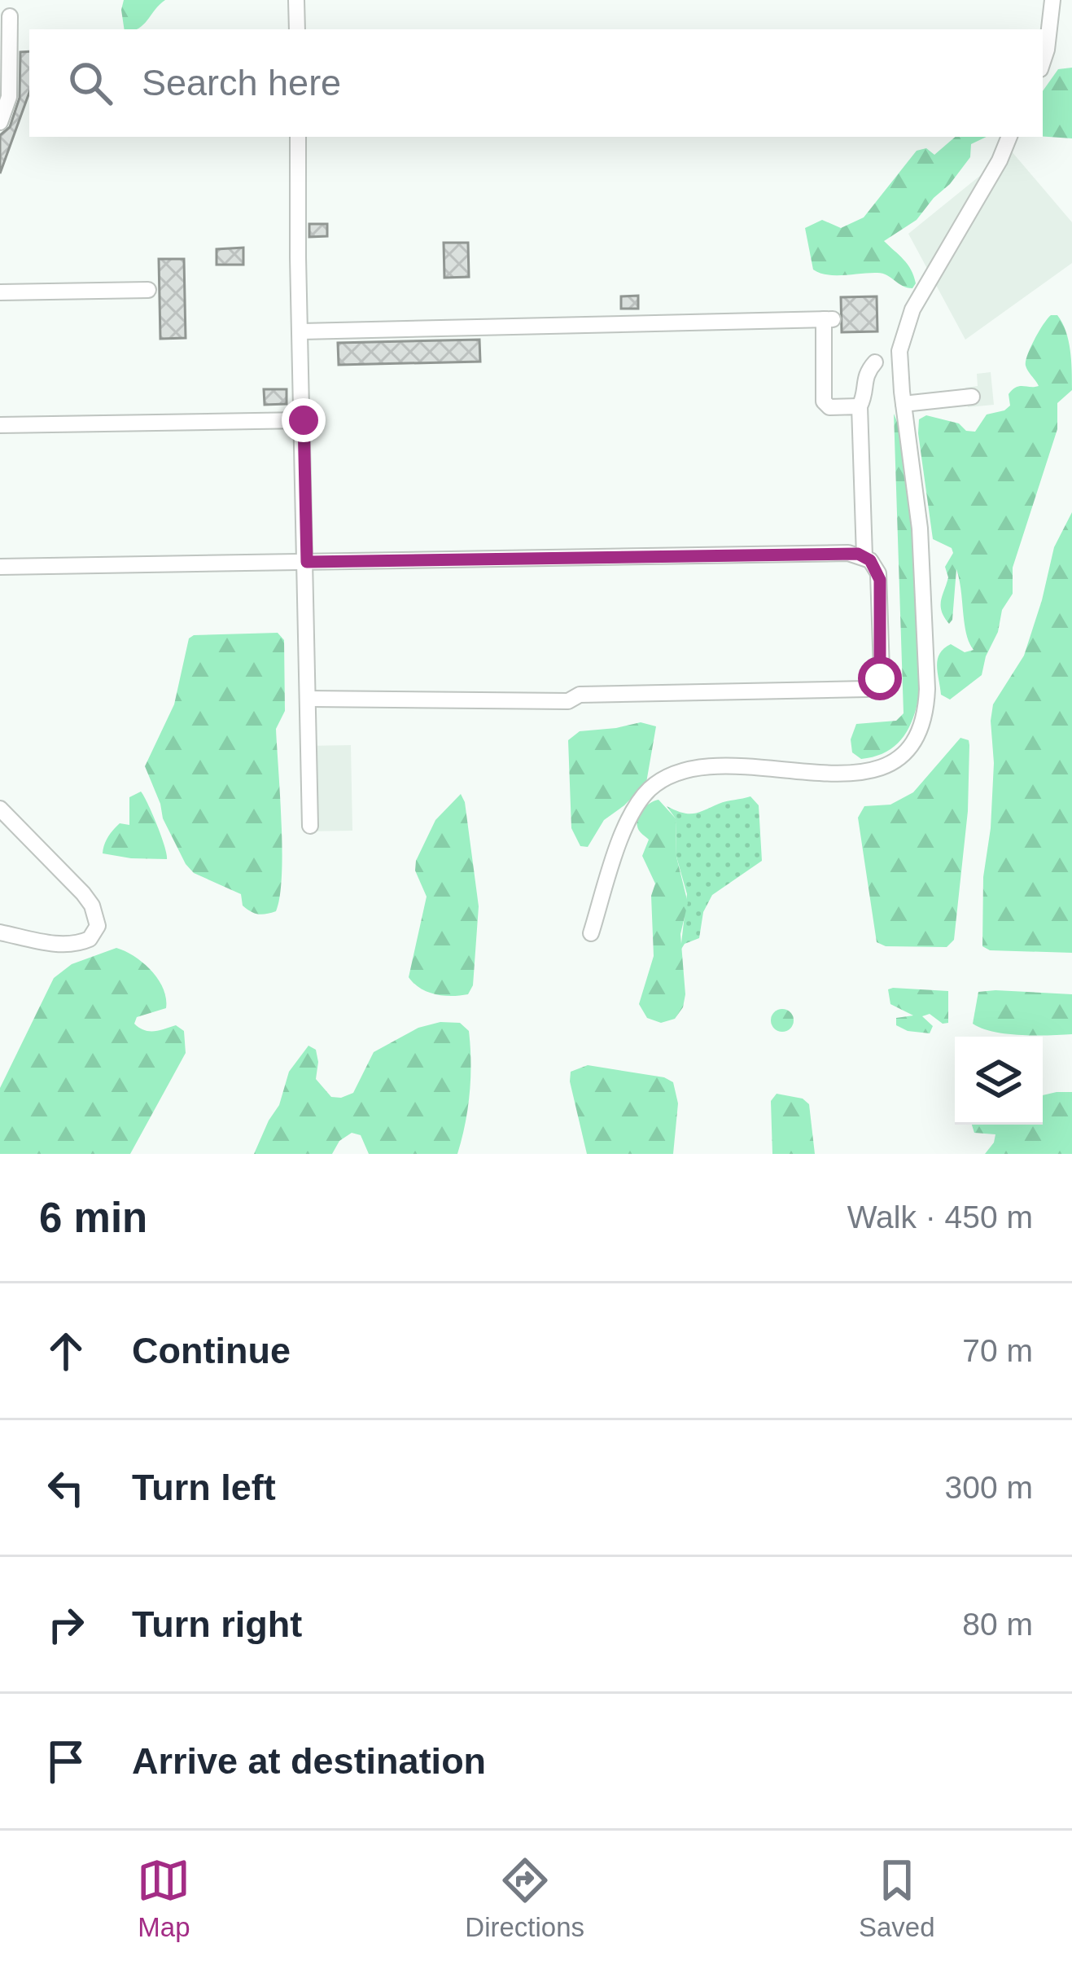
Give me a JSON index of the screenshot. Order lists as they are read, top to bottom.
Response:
{
  "page": {
    "search": "Search here",
    "heading": ["6 min", "Walk · 450 m"],
    "list": [
      ["Continue", "70 m"],
      ["Turn left", "300 m"],
      ["Turn right", "80 m"],
      "Arrive at destination"
    ],
    "nav": ["Map", "Directions", "Saved"]
  }
}
